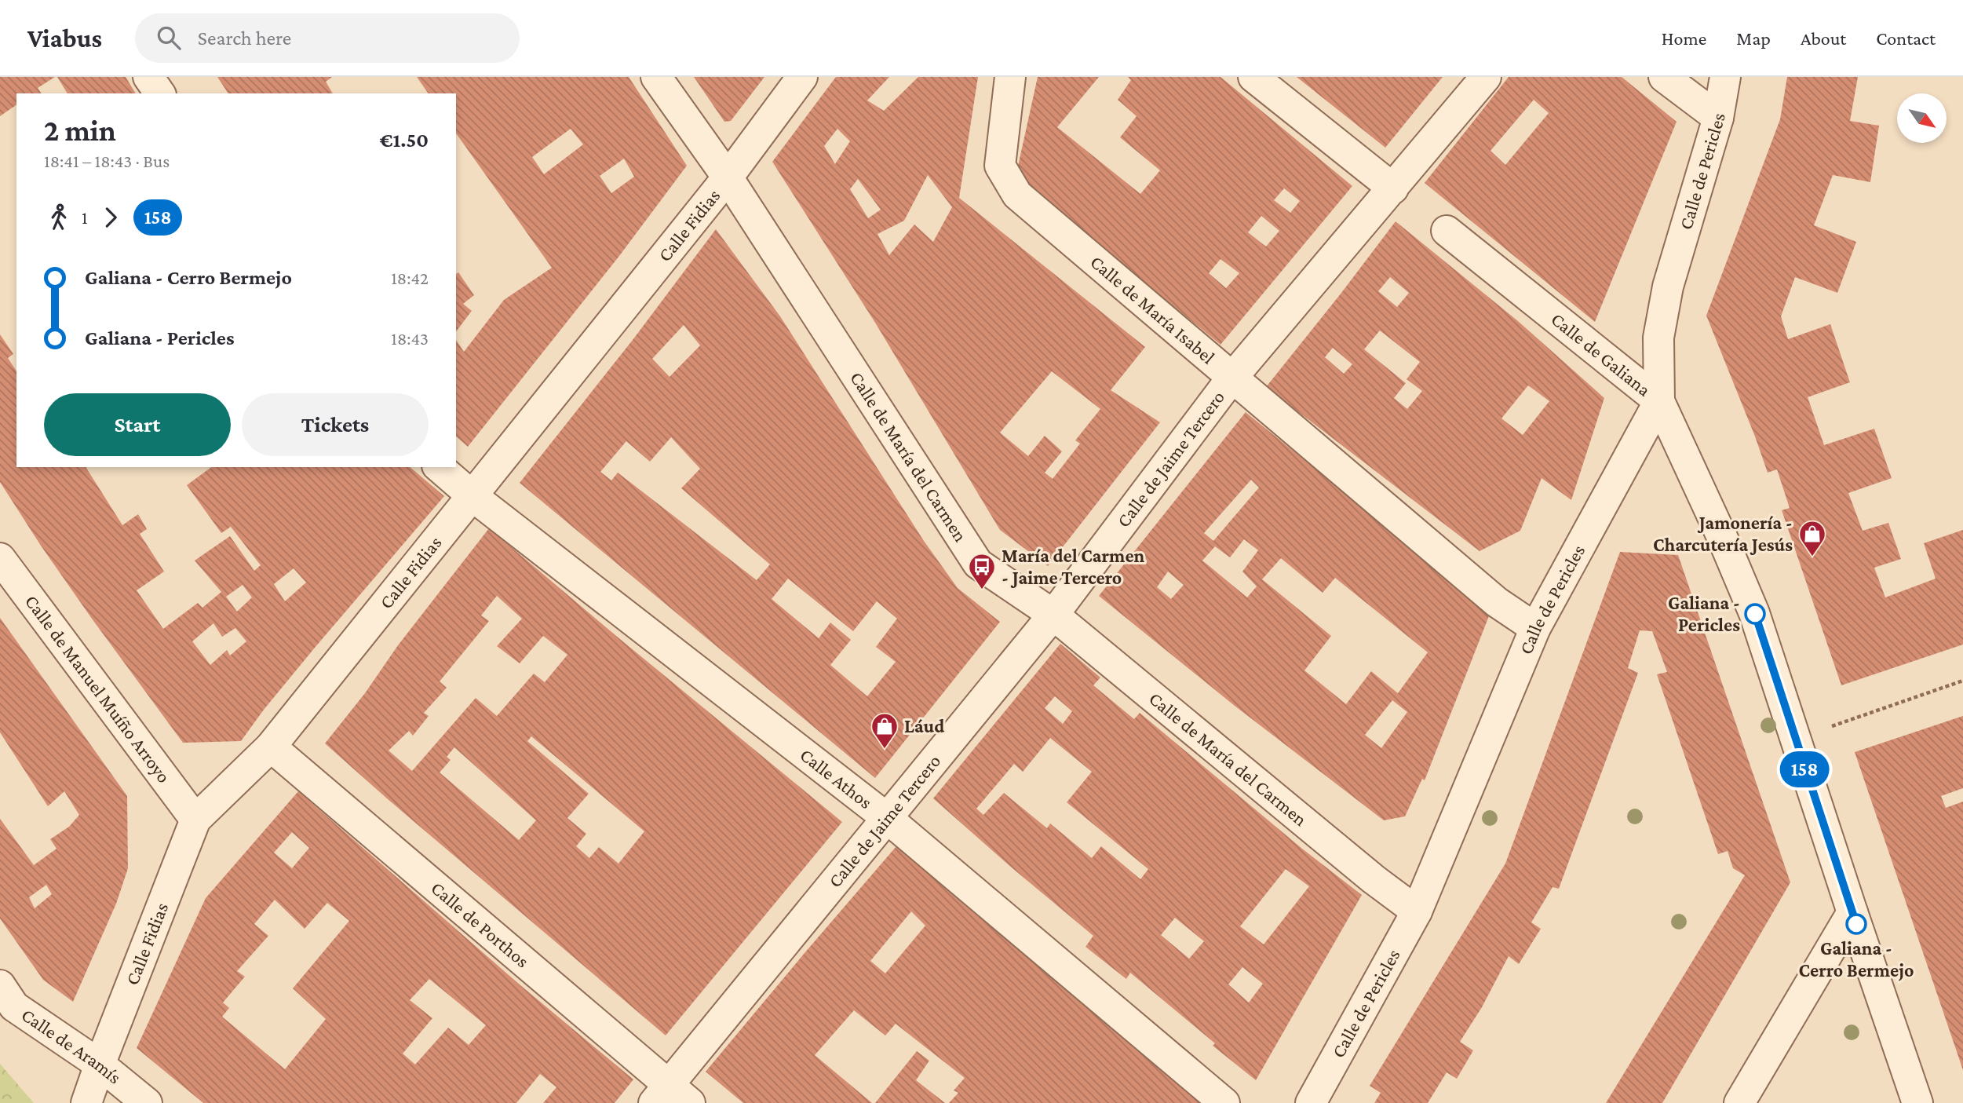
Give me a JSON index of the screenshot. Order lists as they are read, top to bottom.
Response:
{
  "streets": {
    "street": [
      "Calle de Pericles",
      "Calle Fidias",
      "Calle de María Isabel",
      "Calle de Galiana",
      "Calle de María del Carmen",
      "Calle de Jaime Tercero",
      "Calle de Manuel Muíño Arroyo",
      "Calle Athos",
      "Calle de Porthos",
      "Calle de Aramís"
    ]
  },
  "crossings": [
    ["Calle de Pericles", "Calle de María Isabel"],
    ["Calle de Pericles", "Calle de Galiana"],
    ["Calle de Pericles", "Calle de María del Carmen"],
    ["Calle Fidias", "Calle de María del Carmen"],
    ["Calle Fidias", "Calle de Manuel Muíño Arroyo"],
    ["Calle Fidias", "Calle Athos"],
    ["Calle Fidias", "Calle de Porthos"],
    ["Calle Fidias", "Calle de Aramís"],
    ["Calle de María Isabel", "Calle de Jaime Tercero"],
    ["Calle de María del Carmen", "Calle de Jaime Tercero"],
    ["Calle de Jaime Tercero", "Calle Athos"],
    ["Calle de Jaime Tercero", "Calle de Porthos"]
  ],
  "places": {
    "shop": ["Jamonería - Charcutería Jesús", "Láud"],
    "bus stop": ["María del Carmen - Jaime Tercero"],
    "other": ["Galiana - Pericles", "Galiana - Cerro Bermejo"]
  },
  "lines": ["bus line 158"],
  "north": "bottom right",
  "page": {
    "header": "Viabus",
    "search": "Search here",
    "nav": [
      "Home",
      "Map",
      "About",
      "Contact"
    ],
    "on_map": "158",
    "heading": ["2 min", "18:41 – 18:43 · Bus", "€1.50"],
    "legs": ["1", "158"],
    "list": [
      {
        "name": "Galiana - Cerro Bermejo",
        "value": "18:42"
      },
      {
        "name": "Galiana - Pericles",
        "value": "18:43"
      }
    ],
    "buttons": ["Start", "Tickets"]
  }
}
